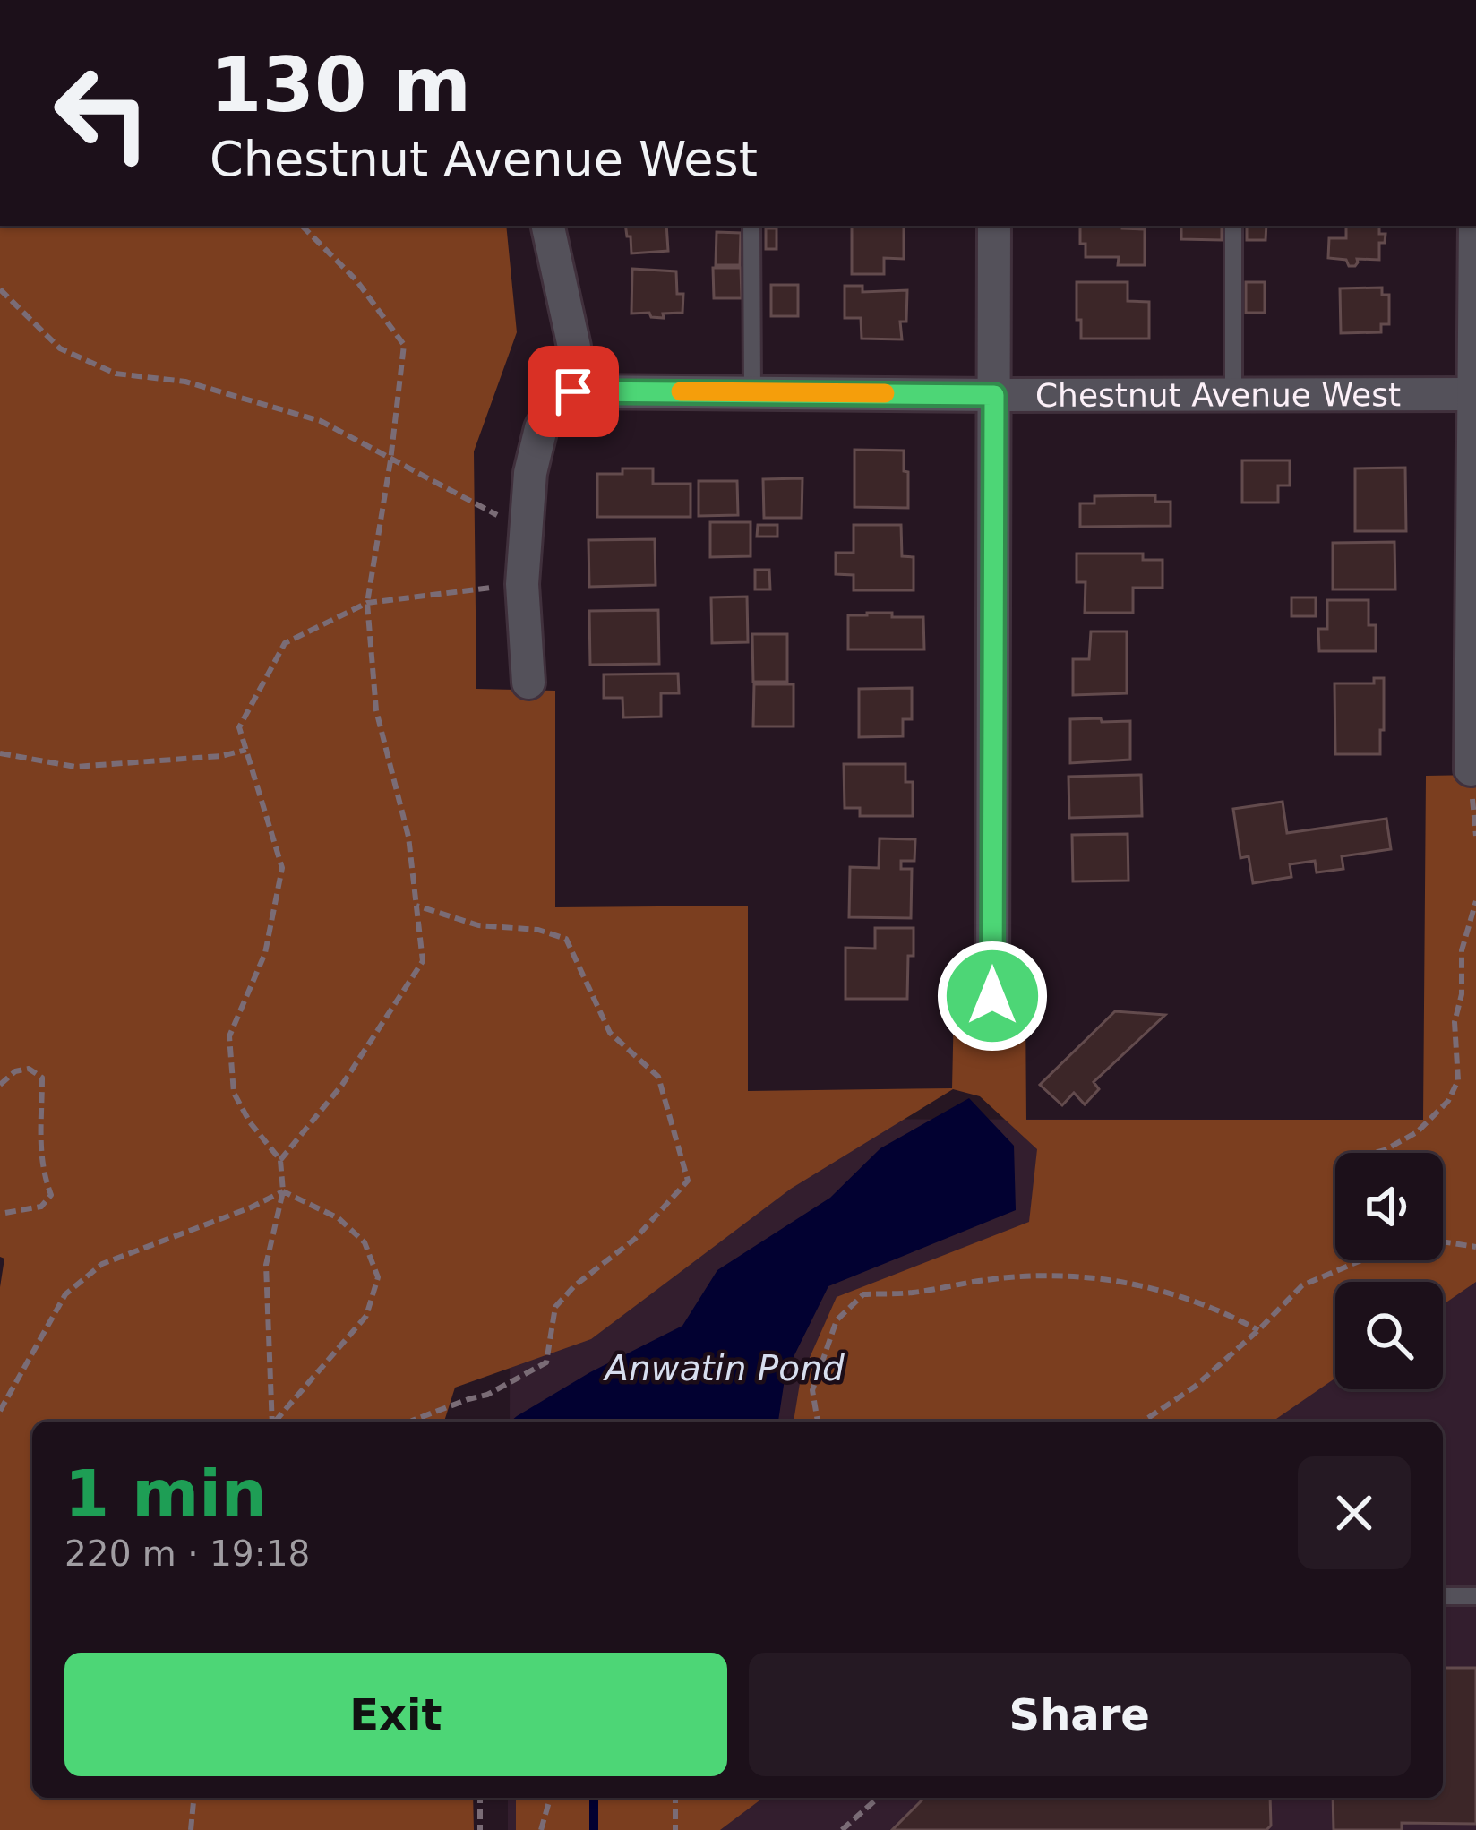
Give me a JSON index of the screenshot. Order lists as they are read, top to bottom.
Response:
{
  "streets": {
    "street": ["Chestnut Avenue West"]
  },
  "water": ["Anwatin Pond"],
  "page": {
    "turn": ["130 m", "Chestnut Avenue West"],
    "heading": ["1 min", "220 m · 19:18"],
    "buttons": ["Exit", "Share"]
  }
}
